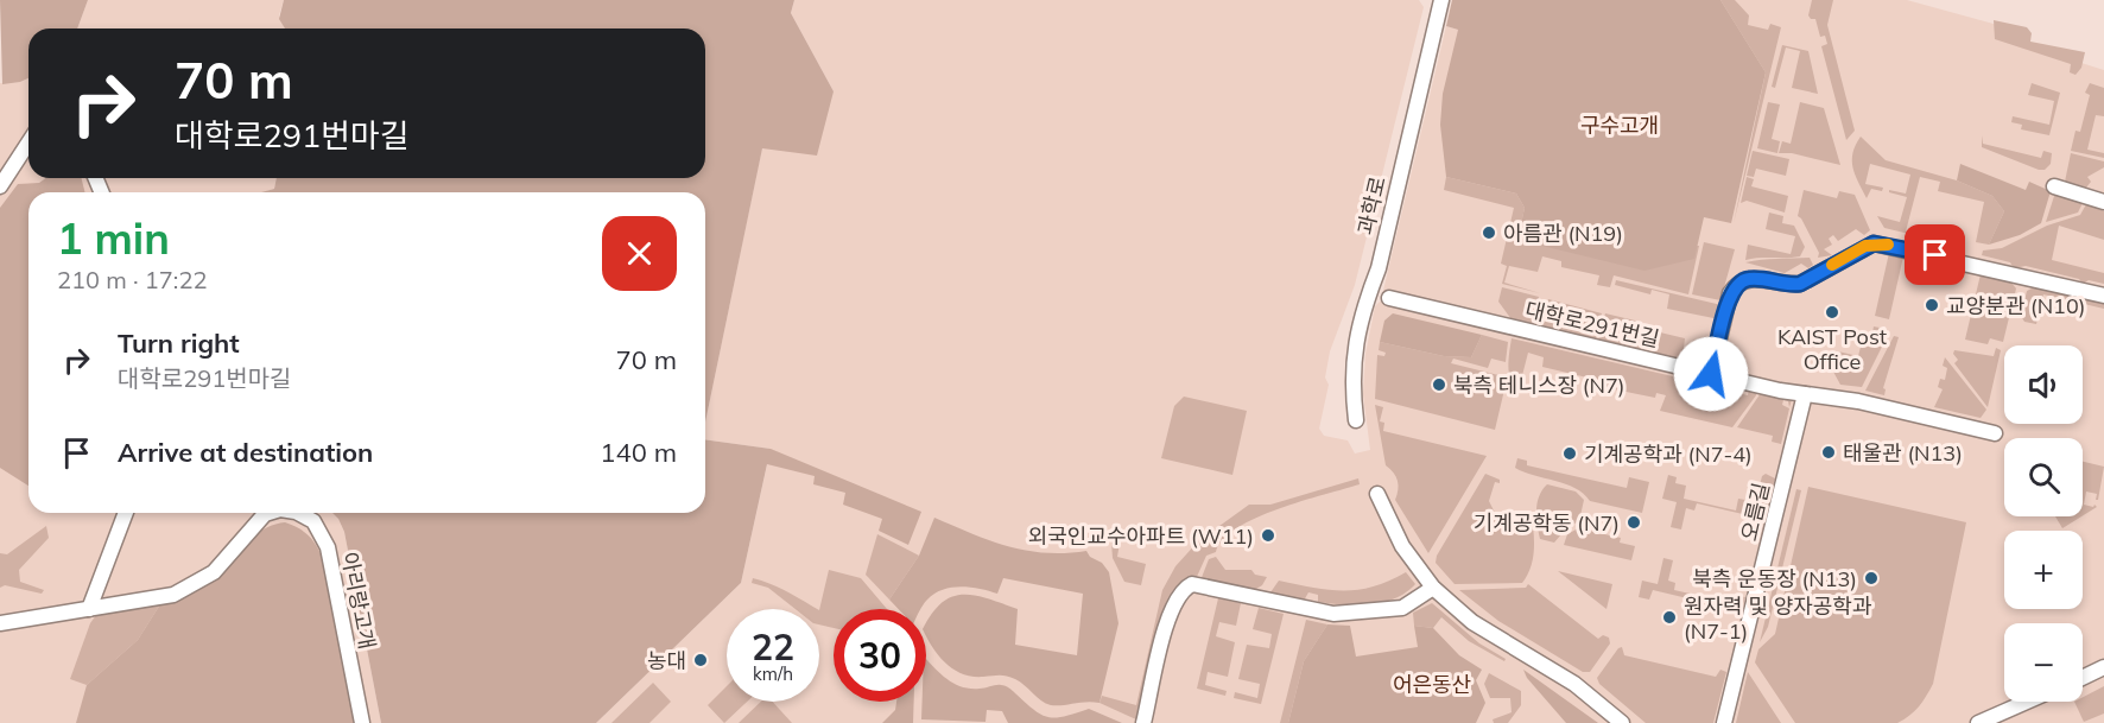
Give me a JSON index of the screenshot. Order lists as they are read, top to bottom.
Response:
{
  "streets": {
    "street": [
      "과학로",
      "대학로291번길",
      "오름길",
      "아리랑고개"
    ]
  },
  "crossings": [
    ["대학로291번길", "오름길"]
  ],
  "parks": ["구수고개", "어은동산"],
  "places": [
    "아름관 (N19)",
    "교양분관 (N10)",
    "KAIST Post Office",
    "북측 테니스장 (N7)",
    "태울관 (N13)",
    "기계공학과 (N7-4)",
    "기계공학동 (N7)",
    "외국인교수아파트 (W11)",
    "북측 운동장 (N13)",
    "원자력 및 양자공학과 (N7-1)",
    "농대"
  ],
  "page": {
    "turn": ["70 m", "대학로291번마길"],
    "heading": ["1 min", "210 m · 17:22"],
    "list": [
      {
        "name": "Turn right",
        "note": "대학로291번마길",
        "value": "70 m"
      },
      {
        "name": "Arrive at destination",
        "value": "140 m"
      }
    ],
    "map_buttons": ["+", "−"],
    "speed": "22 km/h",
    "limit": "30"
  }
}
